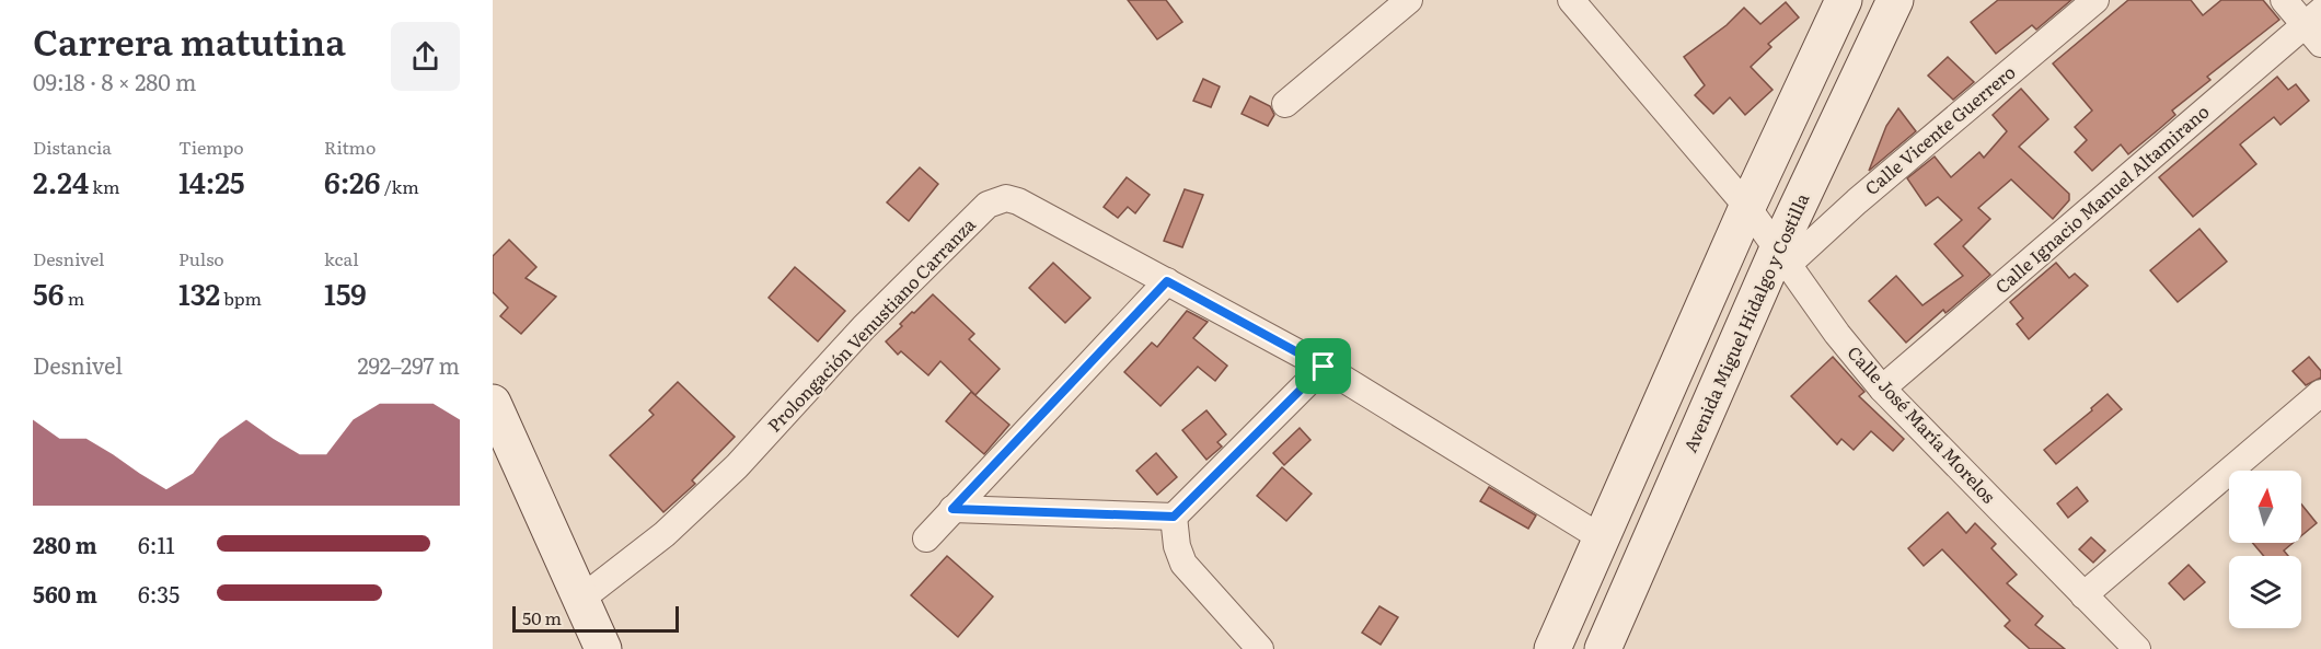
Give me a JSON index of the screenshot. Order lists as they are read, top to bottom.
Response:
{
  "streets": {
    "main road": ["Avenida Miguel Hidalgo y Costilla"],
    "street": [
      "Calle Vicente Guerrero",
      "Calle Ignacio Manuel Altamirano",
      "Prolongación Venustiano Carranza",
      "Calle José María Morelos"
    ]
  },
  "crossings": [
    ["Calle Vicente Guerrero", "Avenida Miguel Hidalgo y Costilla"],
    ["Calle Vicente Guerrero", "Calle José María Morelos"],
    ["Calle Ignacio Manuel Altamirano", "Calle José María Morelos"],
    ["Avenida Miguel Hidalgo y Costilla", "Calle José María Morelos"]
  ],
  "scale_bar": "50 m",
  "north": "top",
  "page": {
    "heading": ["Carrera matutina", "09:18 · 8 × 280 m"],
    "stats": [
      ["Distancia", "2.24 km"],
      ["Tiempo", "14:25"],
      ["Ritmo", "6:26 /km"],
      ["Desnivel", "56 m"],
      ["Pulso", "132 bpm"],
      ["kcal", "159"]
    ],
    "chart": ["Desnivel", "292–297 m"],
    "list": [
      {
        "name": "280 m",
        "note": "6:11"
      },
      {
        "name": "560 m",
        "note": "6:35"
      }
    ],
    "scale": "50 m"
  }
}
